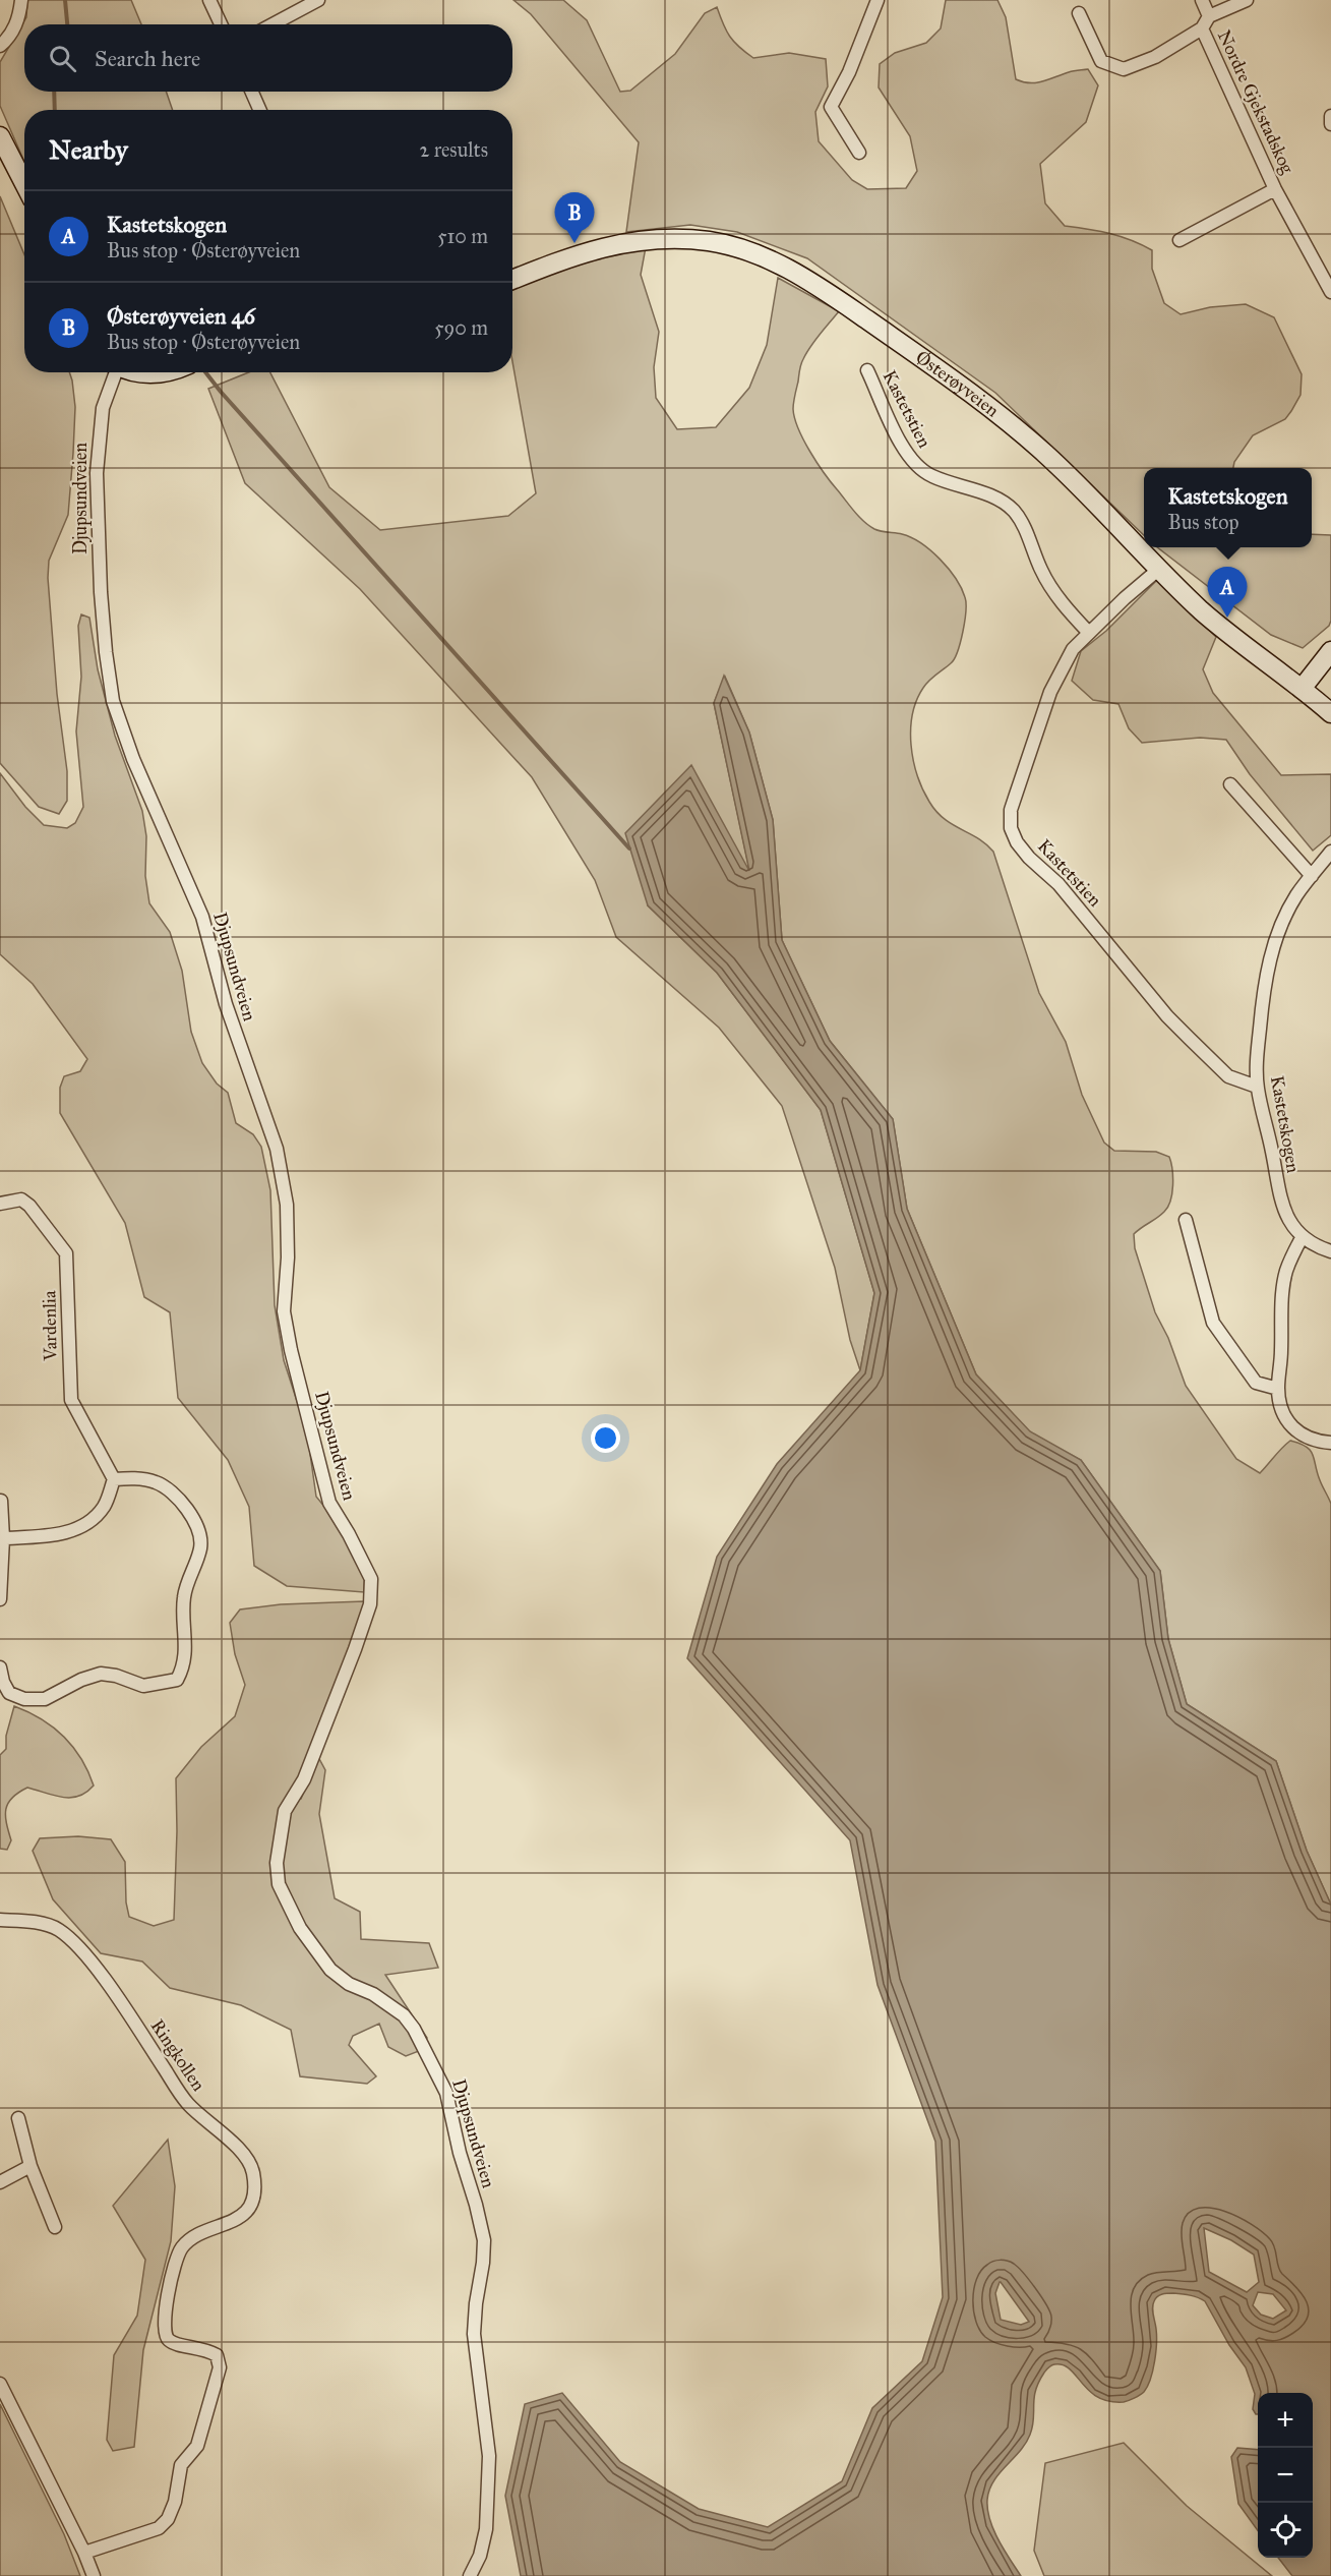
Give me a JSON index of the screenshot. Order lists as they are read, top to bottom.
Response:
{
  "streets": {
    "main road": ["Østerøyveien"],
    "street": [
      "Nordre Gjekstadskog",
      "Kastetstien",
      "Djupsundveien",
      "Kastetskogen",
      "Vardenlia",
      "Ringkollen"
    ]
  },
  "crossings": [
    ["Østerøyveien", "Kastetstien"],
    ["Kastetstien", "Kastetskogen"]
  ],
  "page": {
    "search": "Search here",
    "heading": ["Nearby", "2 results"],
    "list": [
      {
        "mark": "A",
        "name": "Kastetskogen",
        "note": "Bus stop · Østerøyveien",
        "value": "510 m"
      },
      {
        "mark": "B",
        "name": "Østerøyveien 46",
        "note": "Bus stop · Østerøyveien",
        "value": "590 m"
      }
    ],
    "pins": ["B", "A"],
    "popup": ["Kastetskogen", "Bus stop"],
    "map_buttons": ["+", "−"]
  }
}
